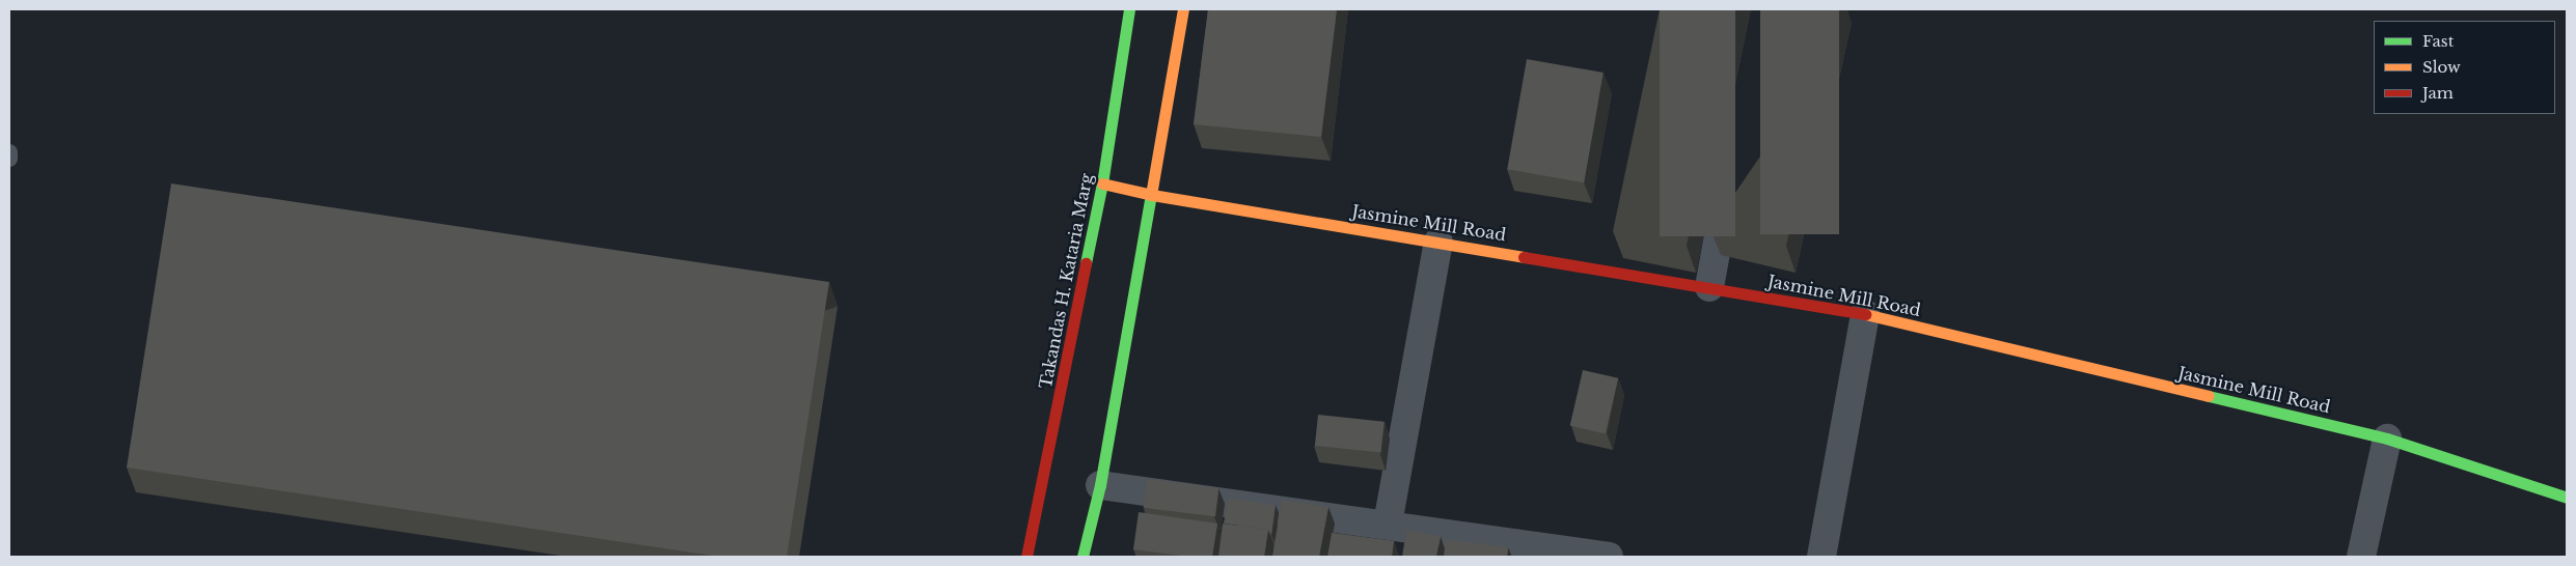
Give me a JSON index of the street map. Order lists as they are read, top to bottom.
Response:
{
  "streets": {
    "street": ["Jasmine Mill Road", "Takandas H. Kataria Marg"]
  },
  "crossings": [
    ["Jasmine Mill Road", "Takandas H. Kataria Marg"]
  ],
  "legend": ["Fast", "Slow", "Jam"]
}
